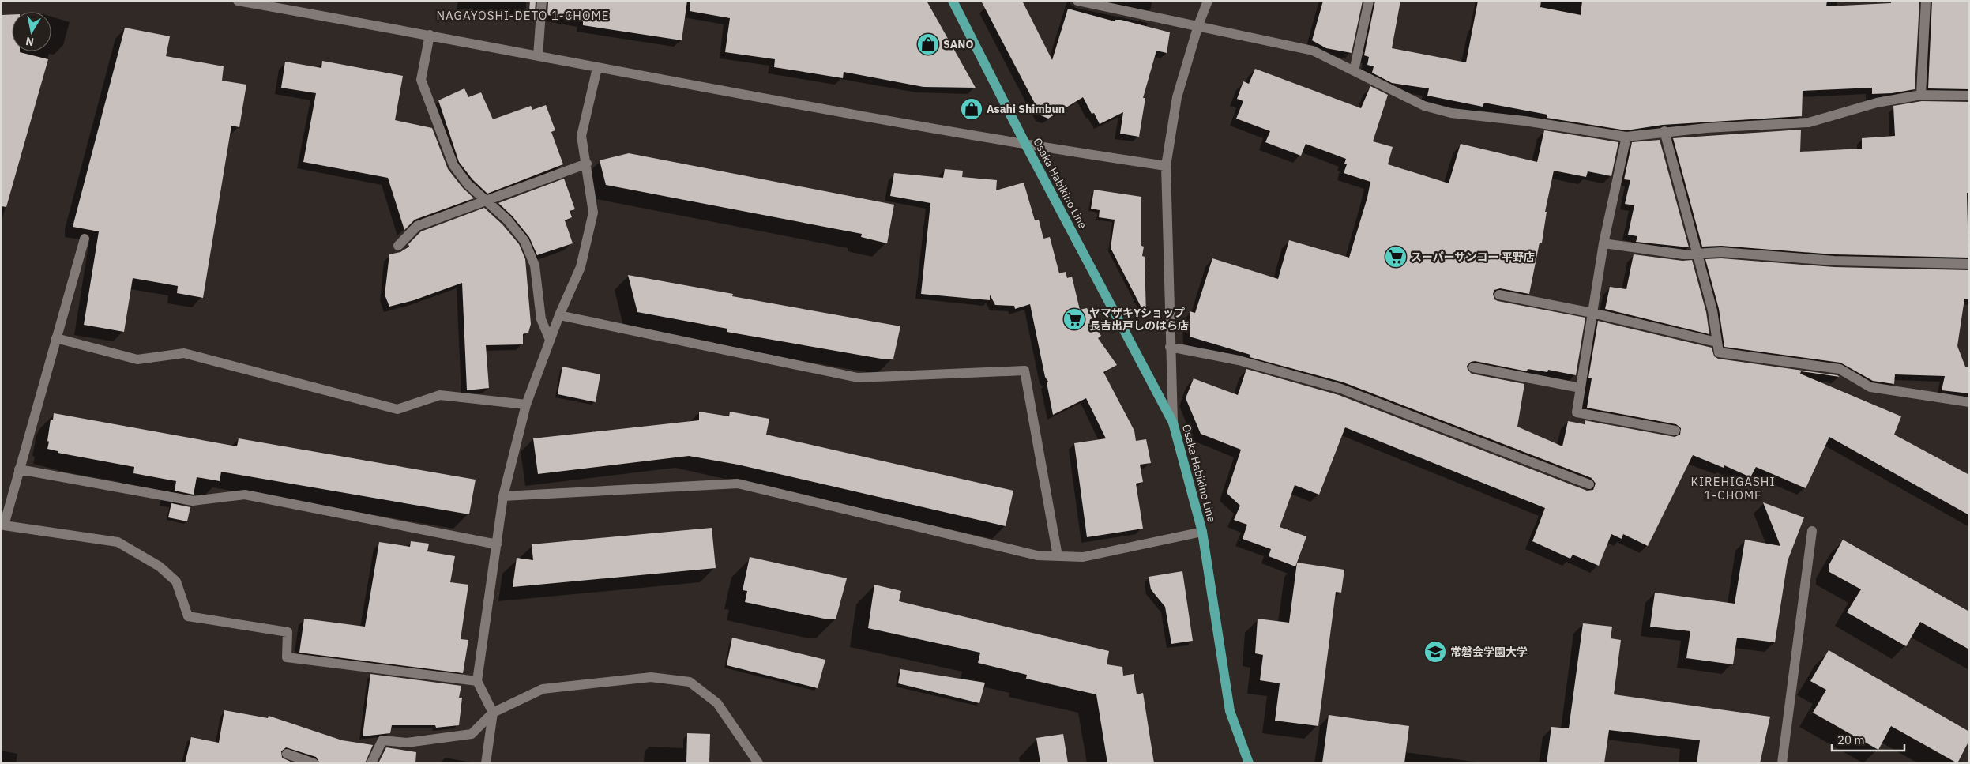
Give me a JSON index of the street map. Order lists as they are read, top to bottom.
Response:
{
  "streets": {
    "main road": ["Osaka Habikino Line"]
  },
  "districts": ["NAGAYOSHI-DETO 1-CHOME", "KIREHIGASHI 1-CHOME"],
  "places": {
    "shop": ["SANO", "Asahi Shimbun"],
    "supermarket": ["スーパーサンコー 平野店", "ヤマザキYショップ 長吉出戸しのはら店"],
    "school or university": ["常磐会学園大学"]
  },
  "scale_bar": "20 m",
  "north": "bottom"
}
